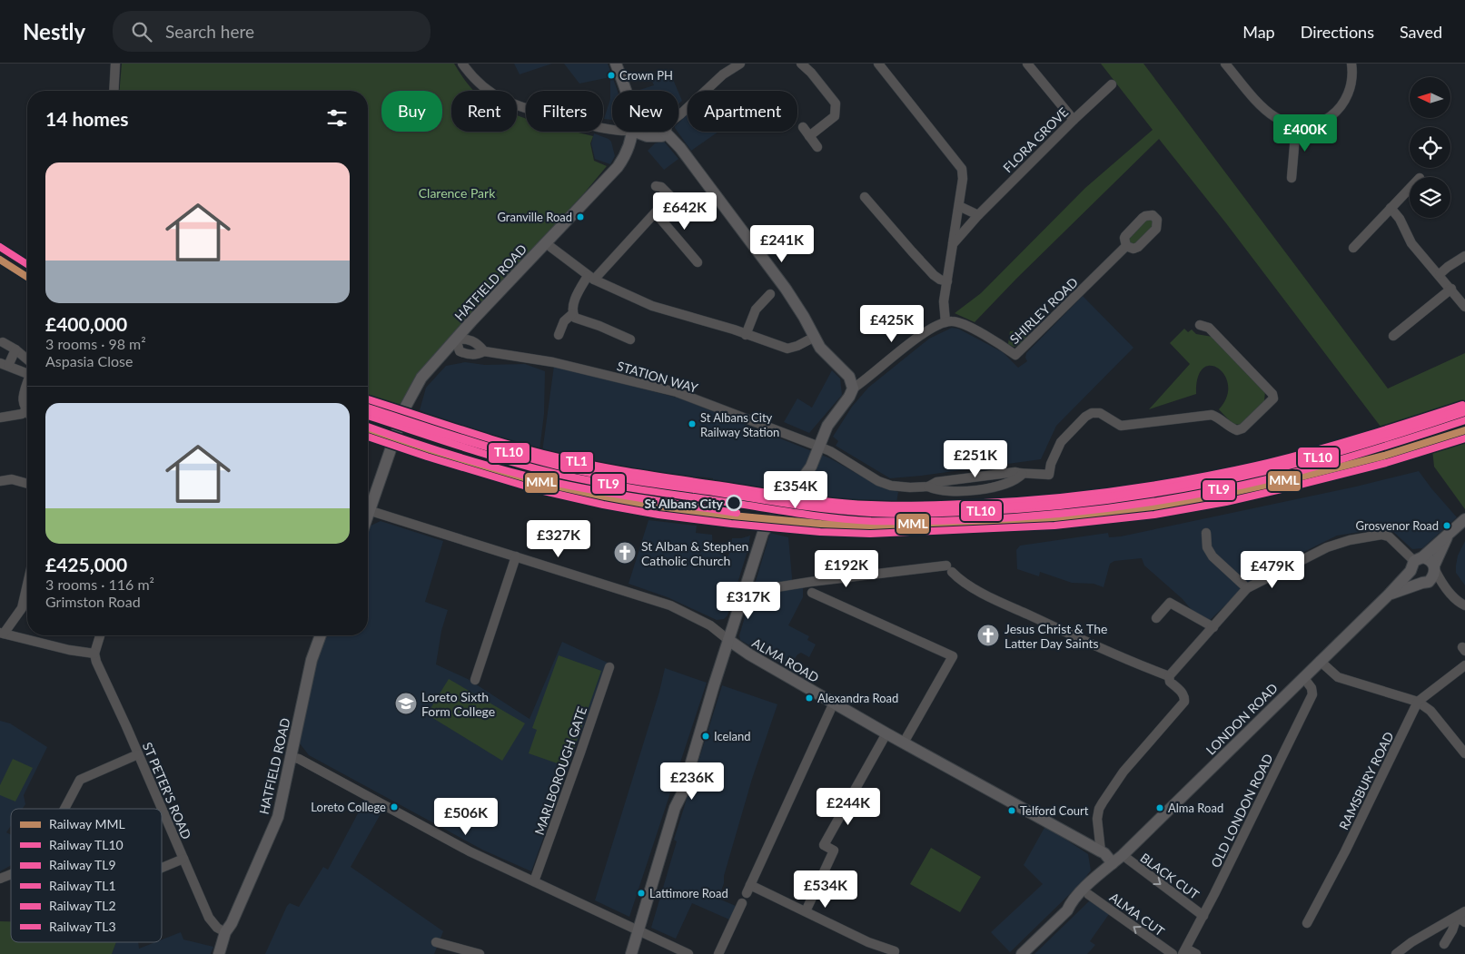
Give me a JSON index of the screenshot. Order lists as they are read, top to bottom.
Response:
{
  "streets": {
    "main road": ["HATFIELD ROAD", "ALMA ROAD", "LONDON ROAD"],
    "street": [
      "FLORA GROVE",
      "SHIRLEY ROAD",
      "STATION WAY",
      "MARLBOROUGH GATE",
      "RAMSBURY ROAD",
      "ST PETER'S ROAD",
      "OLD LONDON ROAD",
      "BLACK CUT",
      "ALMA CUT"
    ]
  },
  "crossings": [
    ["HATFIELD ROAD", "STATION WAY"],
    ["HATFIELD ROAD", "ST PETER'S ROAD"],
    ["ALMA ROAD", "LONDON ROAD"],
    ["LONDON ROAD", "OLD LONDON ROAD"],
    ["LONDON ROAD", "BLACK CUT"],
    ["LONDON ROAD", "ALMA CUT"],
    ["OLD LONDON ROAD", "BLACK CUT"]
  ],
  "one_way": ["BLACK CUT", "ALMA CUT"],
  "parks": ["Clarence Park"],
  "places": {
    "other": [
      "Crown PH",
      "Granville Road",
      "St Albans City Railway Station",
      "St Albans City",
      "Grosvenor Road",
      "Alexandra Road",
      "Iceland",
      "Loreto College",
      "Alma Road",
      "Telford Court",
      "Lattimore Road"
    ],
    "church": ["St Alban & Stephen Catholic Church", "Jesus Christ & The Latter Day Saints"],
    "school or university": ["Loreto Sixth Form College"]
  },
  "lines": [
    "rail line TL10",
    "rail line MML",
    "rail line TL1",
    "rail line TL2",
    "rail line TL9",
    "rail line TL3"
  ],
  "legend": [
    "Railway MML",
    "Railway TL10",
    "Railway TL9",
    "Railway TL1",
    "Railway TL2",
    "Railway TL3"
  ],
  "north": "left",
  "page": {
    "header": "Nestly",
    "search": "Search here",
    "nav": ["Map", "Directions", "Saved"],
    "chip": [
      "Buy",
      "Rent",
      "Filters",
      "New",
      "Apartment"
    ],
    "heading": "14 homes",
    "price": [
      "£400K",
      "£642K",
      "£241K",
      "£425K",
      "£251K",
      "£354K",
      "£327K",
      "£192K",
      "£479K",
      "£317K",
      "£236K",
      "£244K",
      "£506K",
      "£534K"
    ],
    "list": [
      {
        "name": "£400,000",
        "note": "3 rooms · 98 m² · Aspasia Close"
      },
      {
        "name": "£425,000",
        "note": "3 rooms · 116 m² · Grimston Road"
      }
    ]
  }
}
